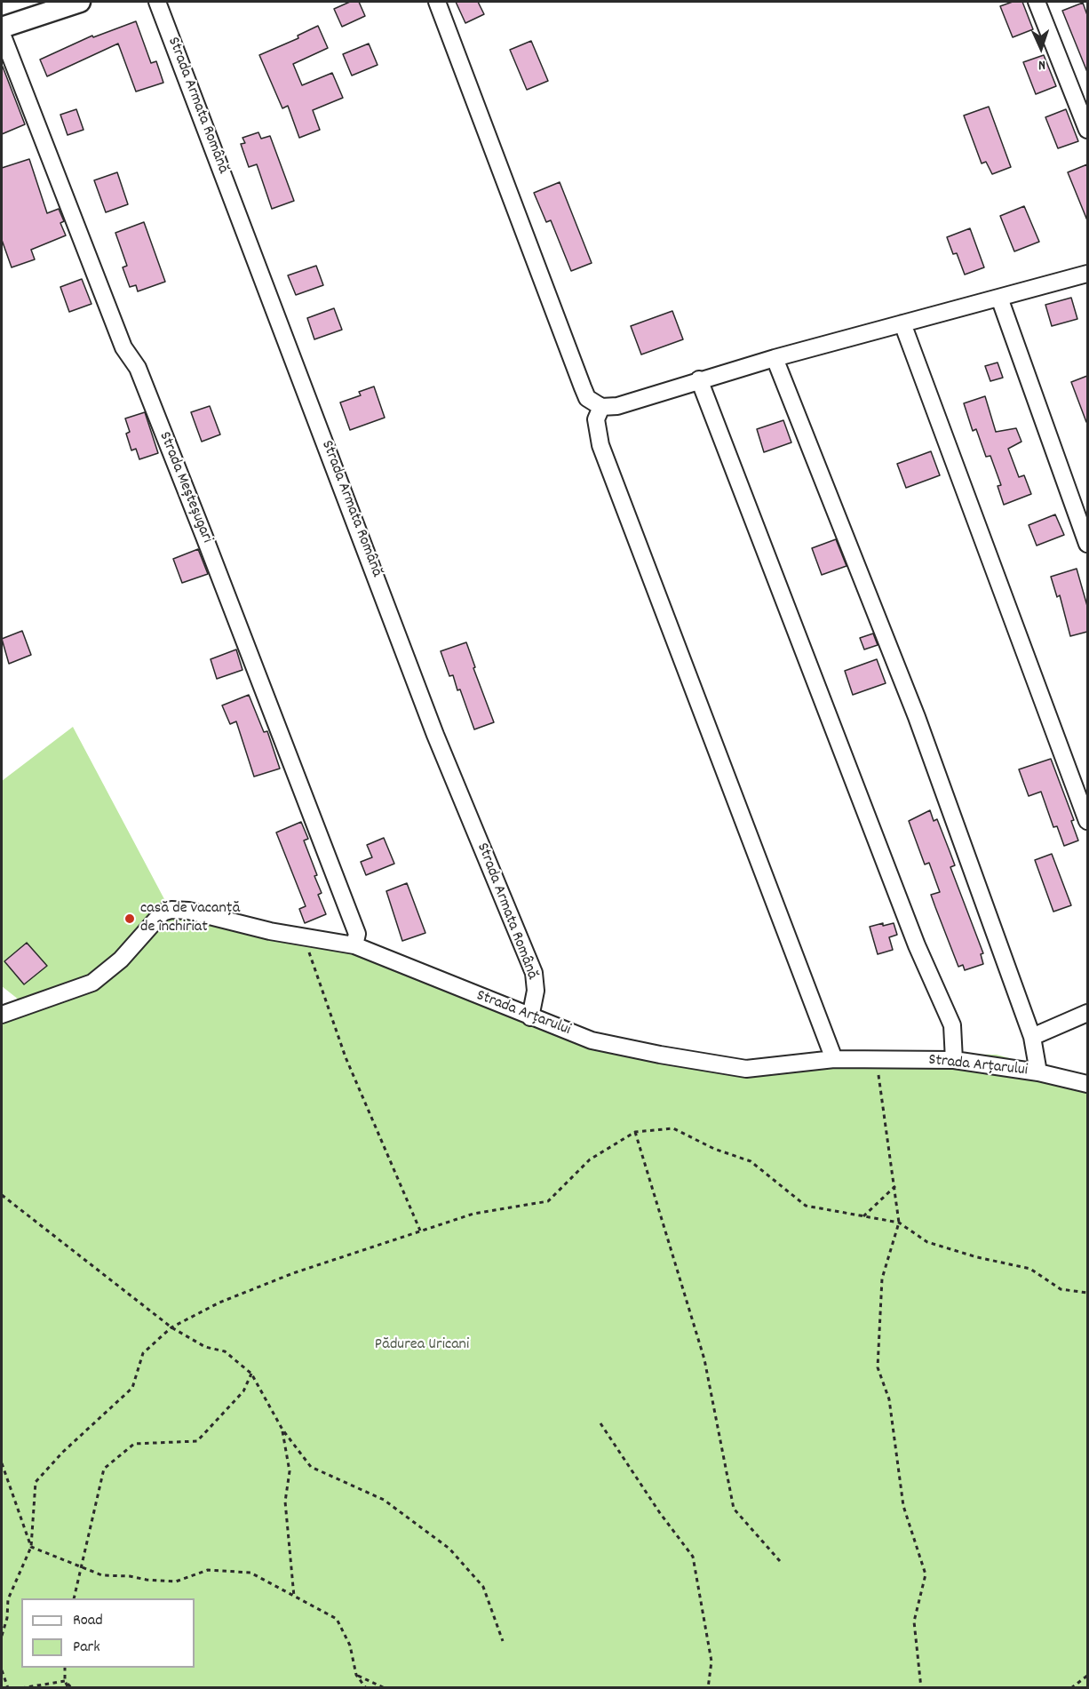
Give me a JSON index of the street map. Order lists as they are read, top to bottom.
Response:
{
  "streets": {
    "street": ["Strada Armata Română", "Strada Meșteșugari", "Strada Arțarului"]
  },
  "crossings": [
    ["Strada Armata Română", "Strada Arțarului"],
    ["Strada Meșteșugari", "Strada Arțarului"]
  ],
  "parks": ["Pădurea Uricani"],
  "places": ["casă de vacanță de închiriat"],
  "legend": ["Road", "Park"],
  "north": "bottom"
}
